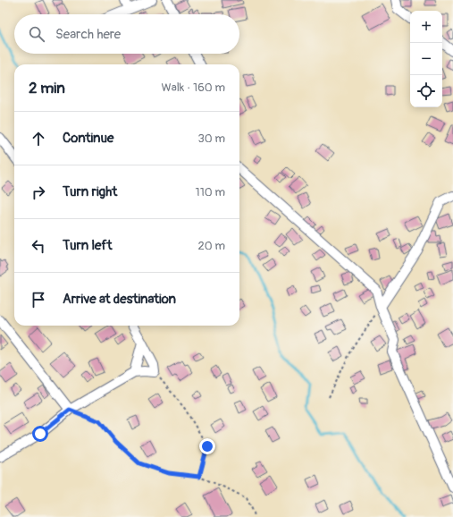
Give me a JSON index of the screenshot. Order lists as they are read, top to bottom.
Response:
{
  "page": {
    "map_buttons": ["+", "−"],
    "search": "Search here",
    "heading": ["2 min", "Walk · 160 m"],
    "list": [
      ["Continue", "30 m"],
      ["Turn right", "110 m"],
      ["Turn left", "20 m"],
      "Arrive at destination"
    ]
  }
}
